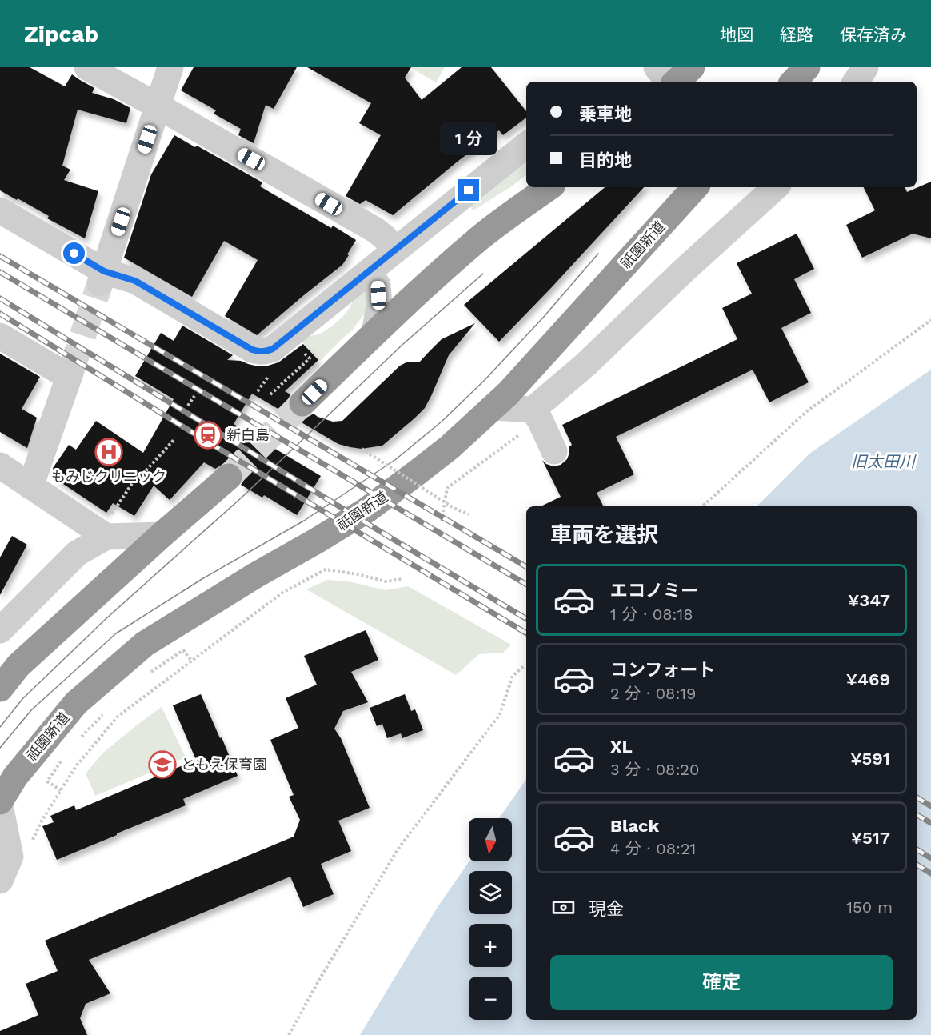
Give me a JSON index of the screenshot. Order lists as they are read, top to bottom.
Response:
{
  "streets": {
    "highway": ["祇園新道"]
  },
  "water": ["旧太田川"],
  "places": {
    "station": ["新白島"],
    "hospital": ["もみじクリニック"],
    "school or university": ["ともえ保育園"]
  },
  "north": "bottom",
  "page": {
    "header": "Zipcab",
    "nav": ["地図", "経路", "保存済み"],
    "banner": ["乗車地", "目的地"],
    "bubble": "1 分",
    "heading": "車両を選択",
    "list": [
      {
        "name": "エコノミー",
        "note": "1 分 · 08:18",
        "value": "¥347"
      },
      {
        "name": "コンフォート",
        "note": "2 分 · 08:19",
        "value": "¥469"
      },
      {
        "name": "XL",
        "note": "3 分 · 08:20",
        "value": "¥591"
      },
      {
        "name": "Black",
        "note": "4 分 · 08:21",
        "value": "¥517"
      }
    ],
    "map_buttons": ["+", "−"],
    "pay": ["現金", "150 m"],
    "buttons": "確定"
  }
}
